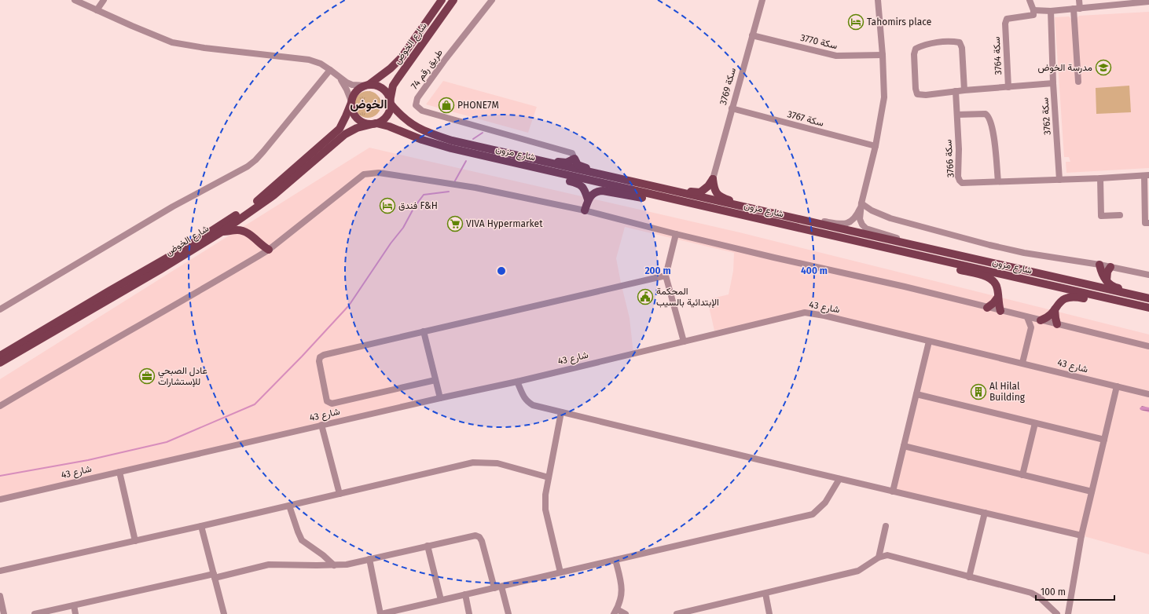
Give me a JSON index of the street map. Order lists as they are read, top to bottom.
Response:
{
  "streets": {
    "main road": ["شارع الخوض", "شارع مزون"],
    "street": [
      "سكة 3770",
      "سكة 3764",
      "طريق رقم 74",
      "سكة 3769",
      "سكة 3762",
      "سكة 3767",
      "سكة 3766",
      "شارع 43"
    ]
  },
  "crossings": [
    ["سكة 3770", "سكة 3769"],
    ["شارع الخوض", "شارع مزون"],
    ["سكة 3764", "سكة 3762"],
    ["سكة 3764", "سكة 3766"],
    ["سكة 3769", "سكة 3767"],
    ["سكة 3762", "سكة 3766"]
  ],
  "districts": ["الخوض"],
  "places": {
    "hotel": ["Tahomirs place", "فندق F&H"],
    "school or university": ["مدرسة الخوض"],
    "shop": ["PHONE7M"],
    "supermarket": ["VIVA Hypermarket"],
    "public building": ["المحكمة الإبتدائية بالسيب"],
    "office": ["عادل الصبحي للإستشارات"],
    "building": ["Al Hilal Building"]
  },
  "scale_bar": "100 m",
  "rings": ["200 m", "400 m"]
}
